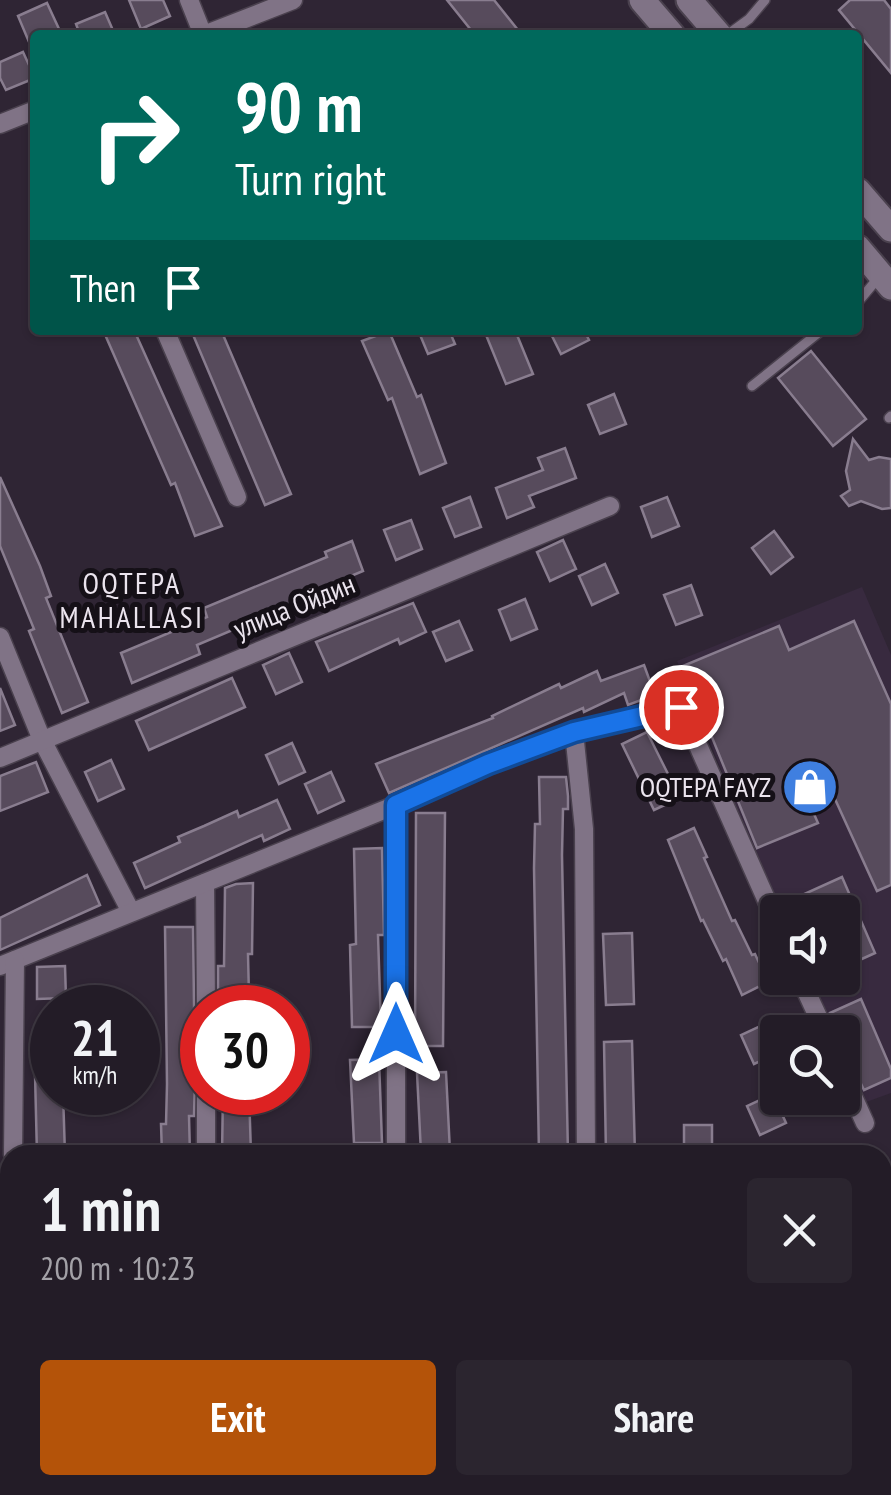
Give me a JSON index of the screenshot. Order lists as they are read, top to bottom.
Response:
{
  "streets": {
    "street": ["улица Ойдин"]
  },
  "districts": ["OQTEPA MAHALLASI"],
  "places": {
    "shop": ["OQTEPA FAYZ"]
  },
  "page": {
    "turn": ["90 m", "Turn right"],
    "then": "Then",
    "speed": "21 km/h",
    "limit": "30",
    "heading": ["1 min", "200 m · 10:23"],
    "buttons": ["Exit", "Share"]
  }
}
